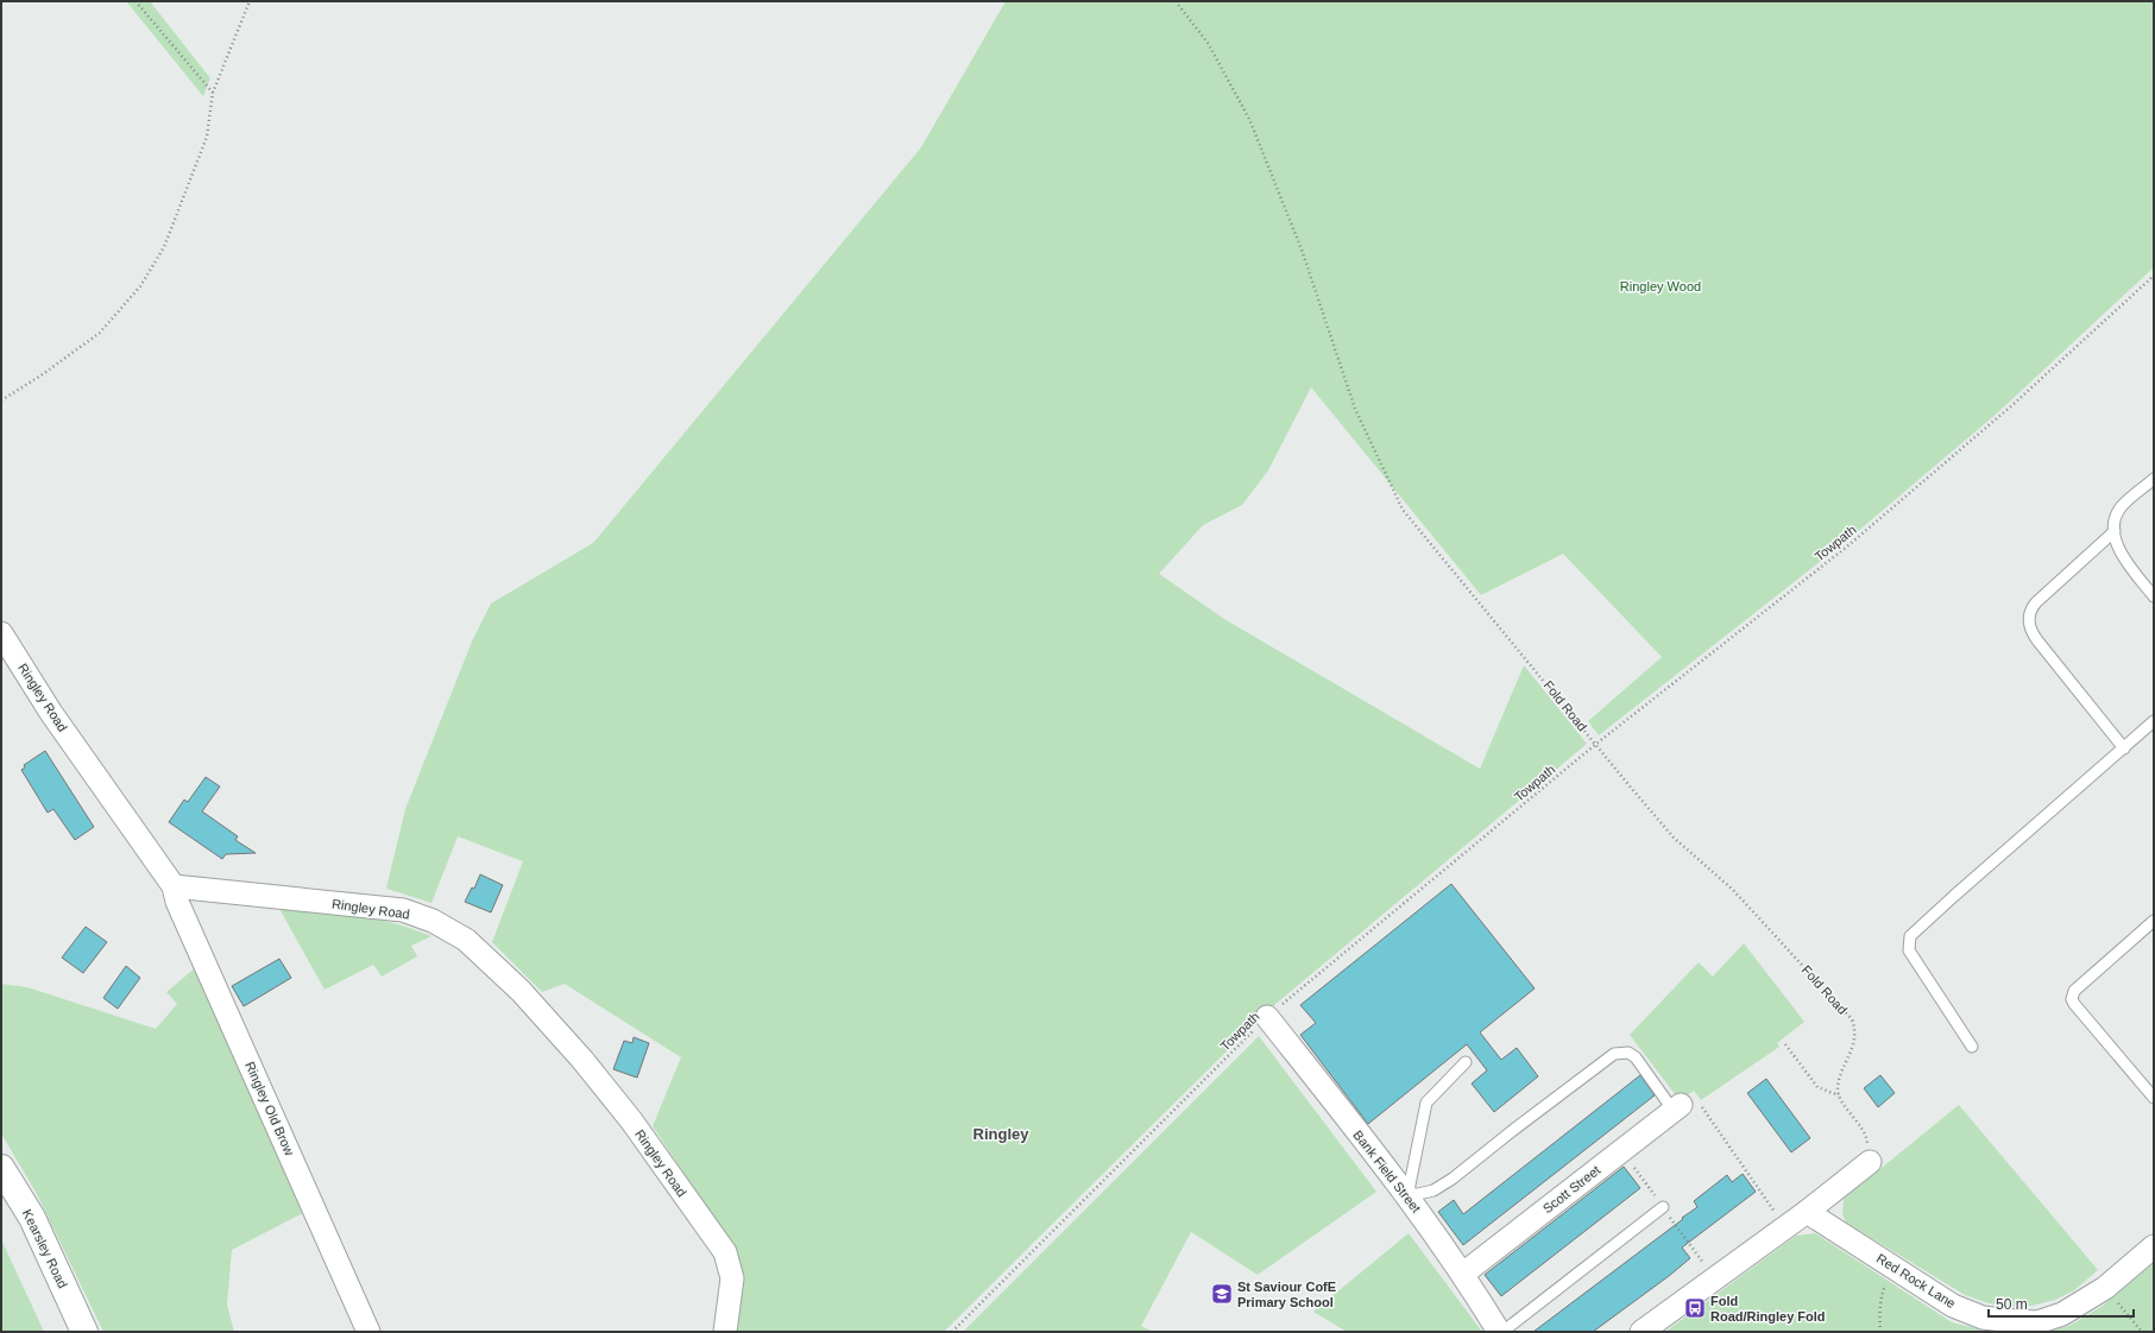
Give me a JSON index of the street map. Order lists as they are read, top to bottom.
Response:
{
  "streets": {
    "main road": ["Kearsley Road"],
    "street": [
      "Ringley Road",
      "Ringley Old Brow",
      "Bank Field Street",
      "Scott Street",
      "Red Rock Lane"
    ],
    "path": ["Towpath", "Fold Road"]
  },
  "crossings": [
    ["Towpath", "Fold Road"],
    ["Towpath", "Bank Field Street"],
    ["Ringley Road", "Ringley Old Brow"],
    ["Bank Field Street", "Scott Street"]
  ],
  "districts": ["Ringley"],
  "parks": ["Ringley Wood"],
  "places": {
    "school or university": ["St Saviour CofE Primary School"],
    "bus stop": ["Fold Road/Ringley Fold"]
  },
  "scale_bar": "50 m"
}
